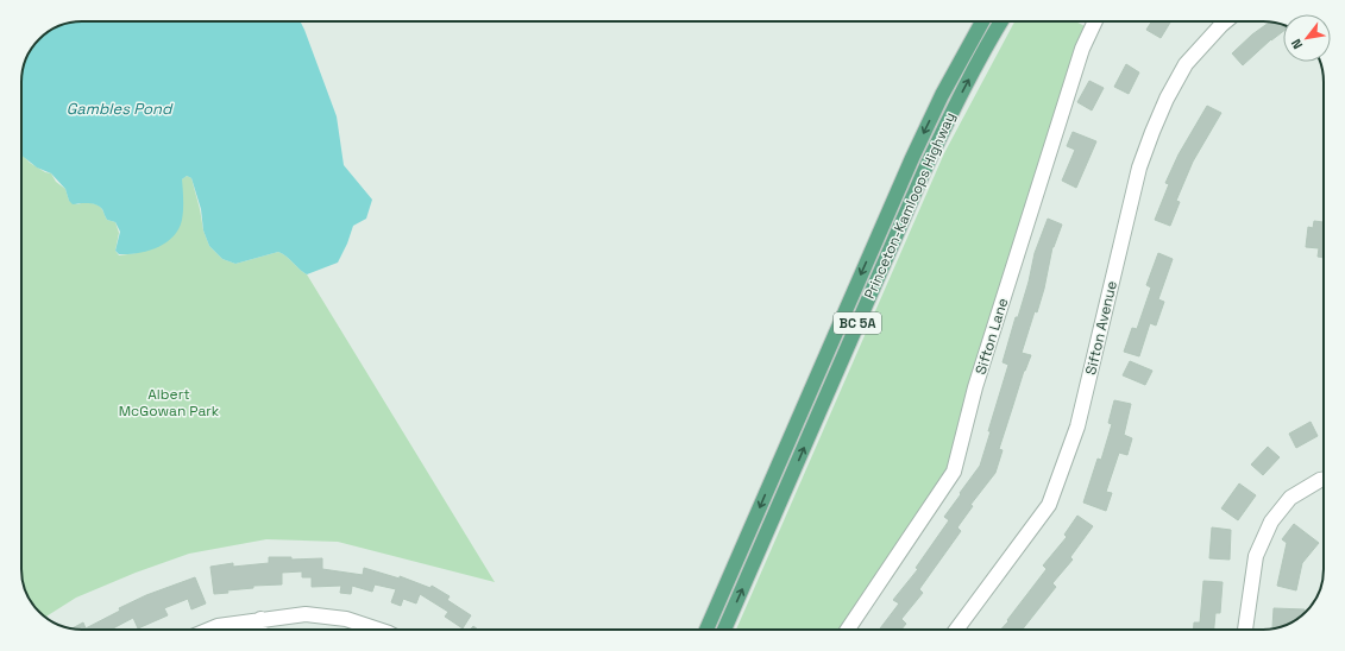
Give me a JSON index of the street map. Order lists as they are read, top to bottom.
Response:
{
  "streets": {
    "main road": ["Princeton-Kamloops Highway", "BC 5A"],
    "street": ["Sifton Avenue", "Sifton Lane"]
  },
  "water": ["Gambles Pond"],
  "parks": ["Albert McGowan Park"],
  "north": "bottom left"
}
